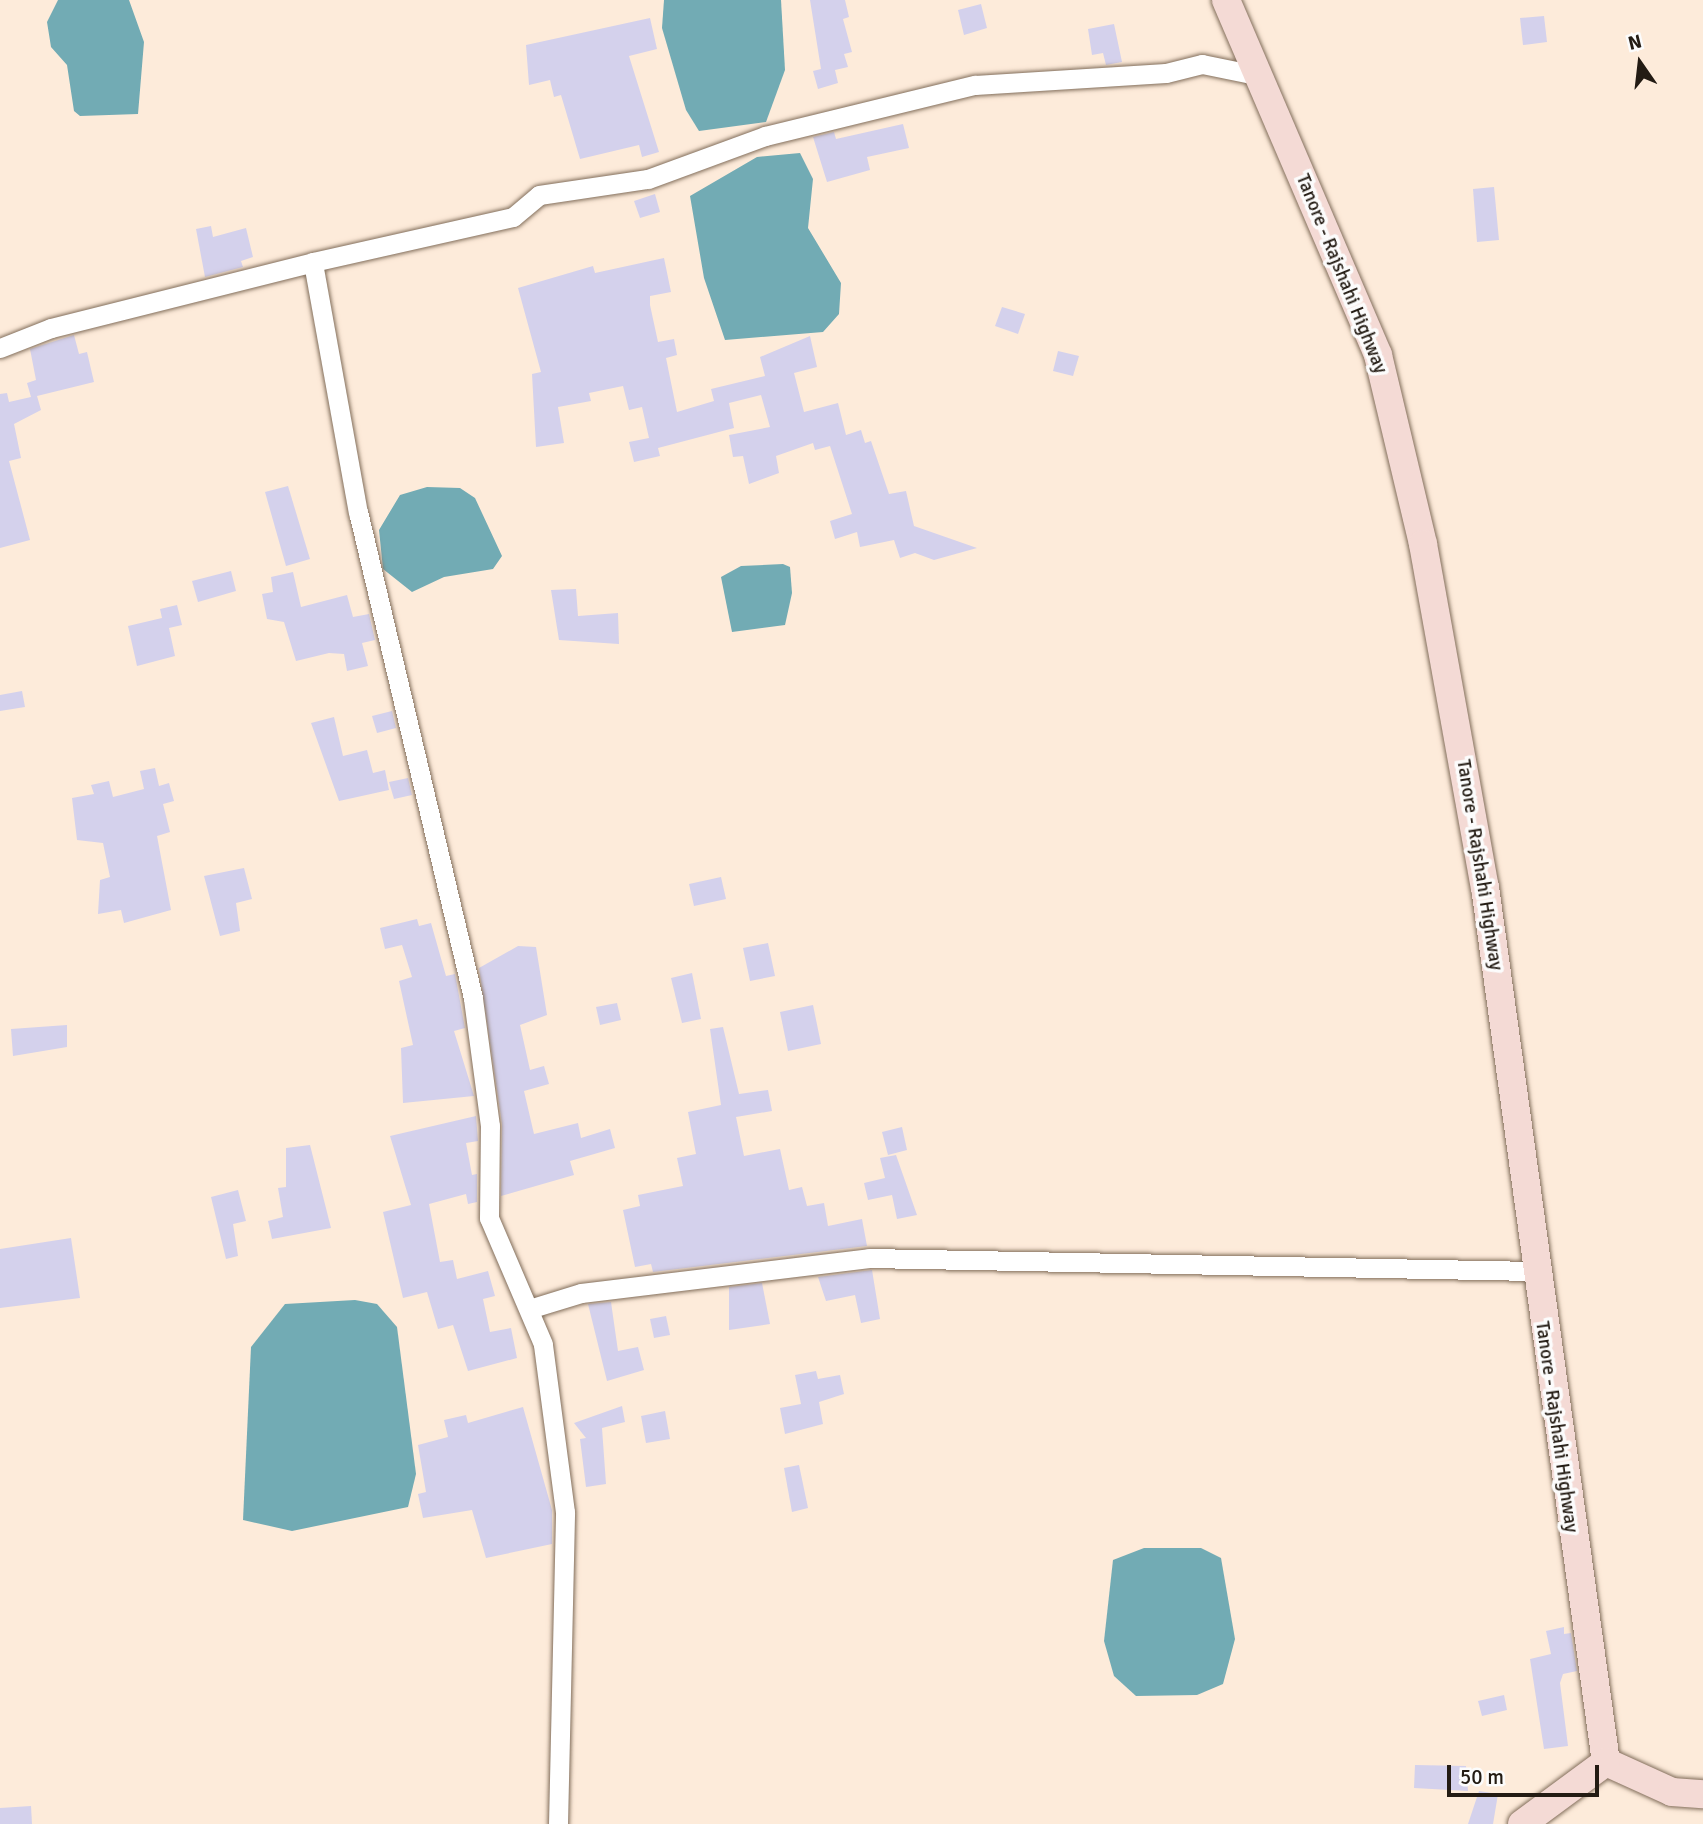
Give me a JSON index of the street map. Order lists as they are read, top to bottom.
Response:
{
  "streets": {
    "main road": ["Tanore - Rajshahi Highway"]
  },
  "scale_bar": "50 m",
  "north": "top"
}
